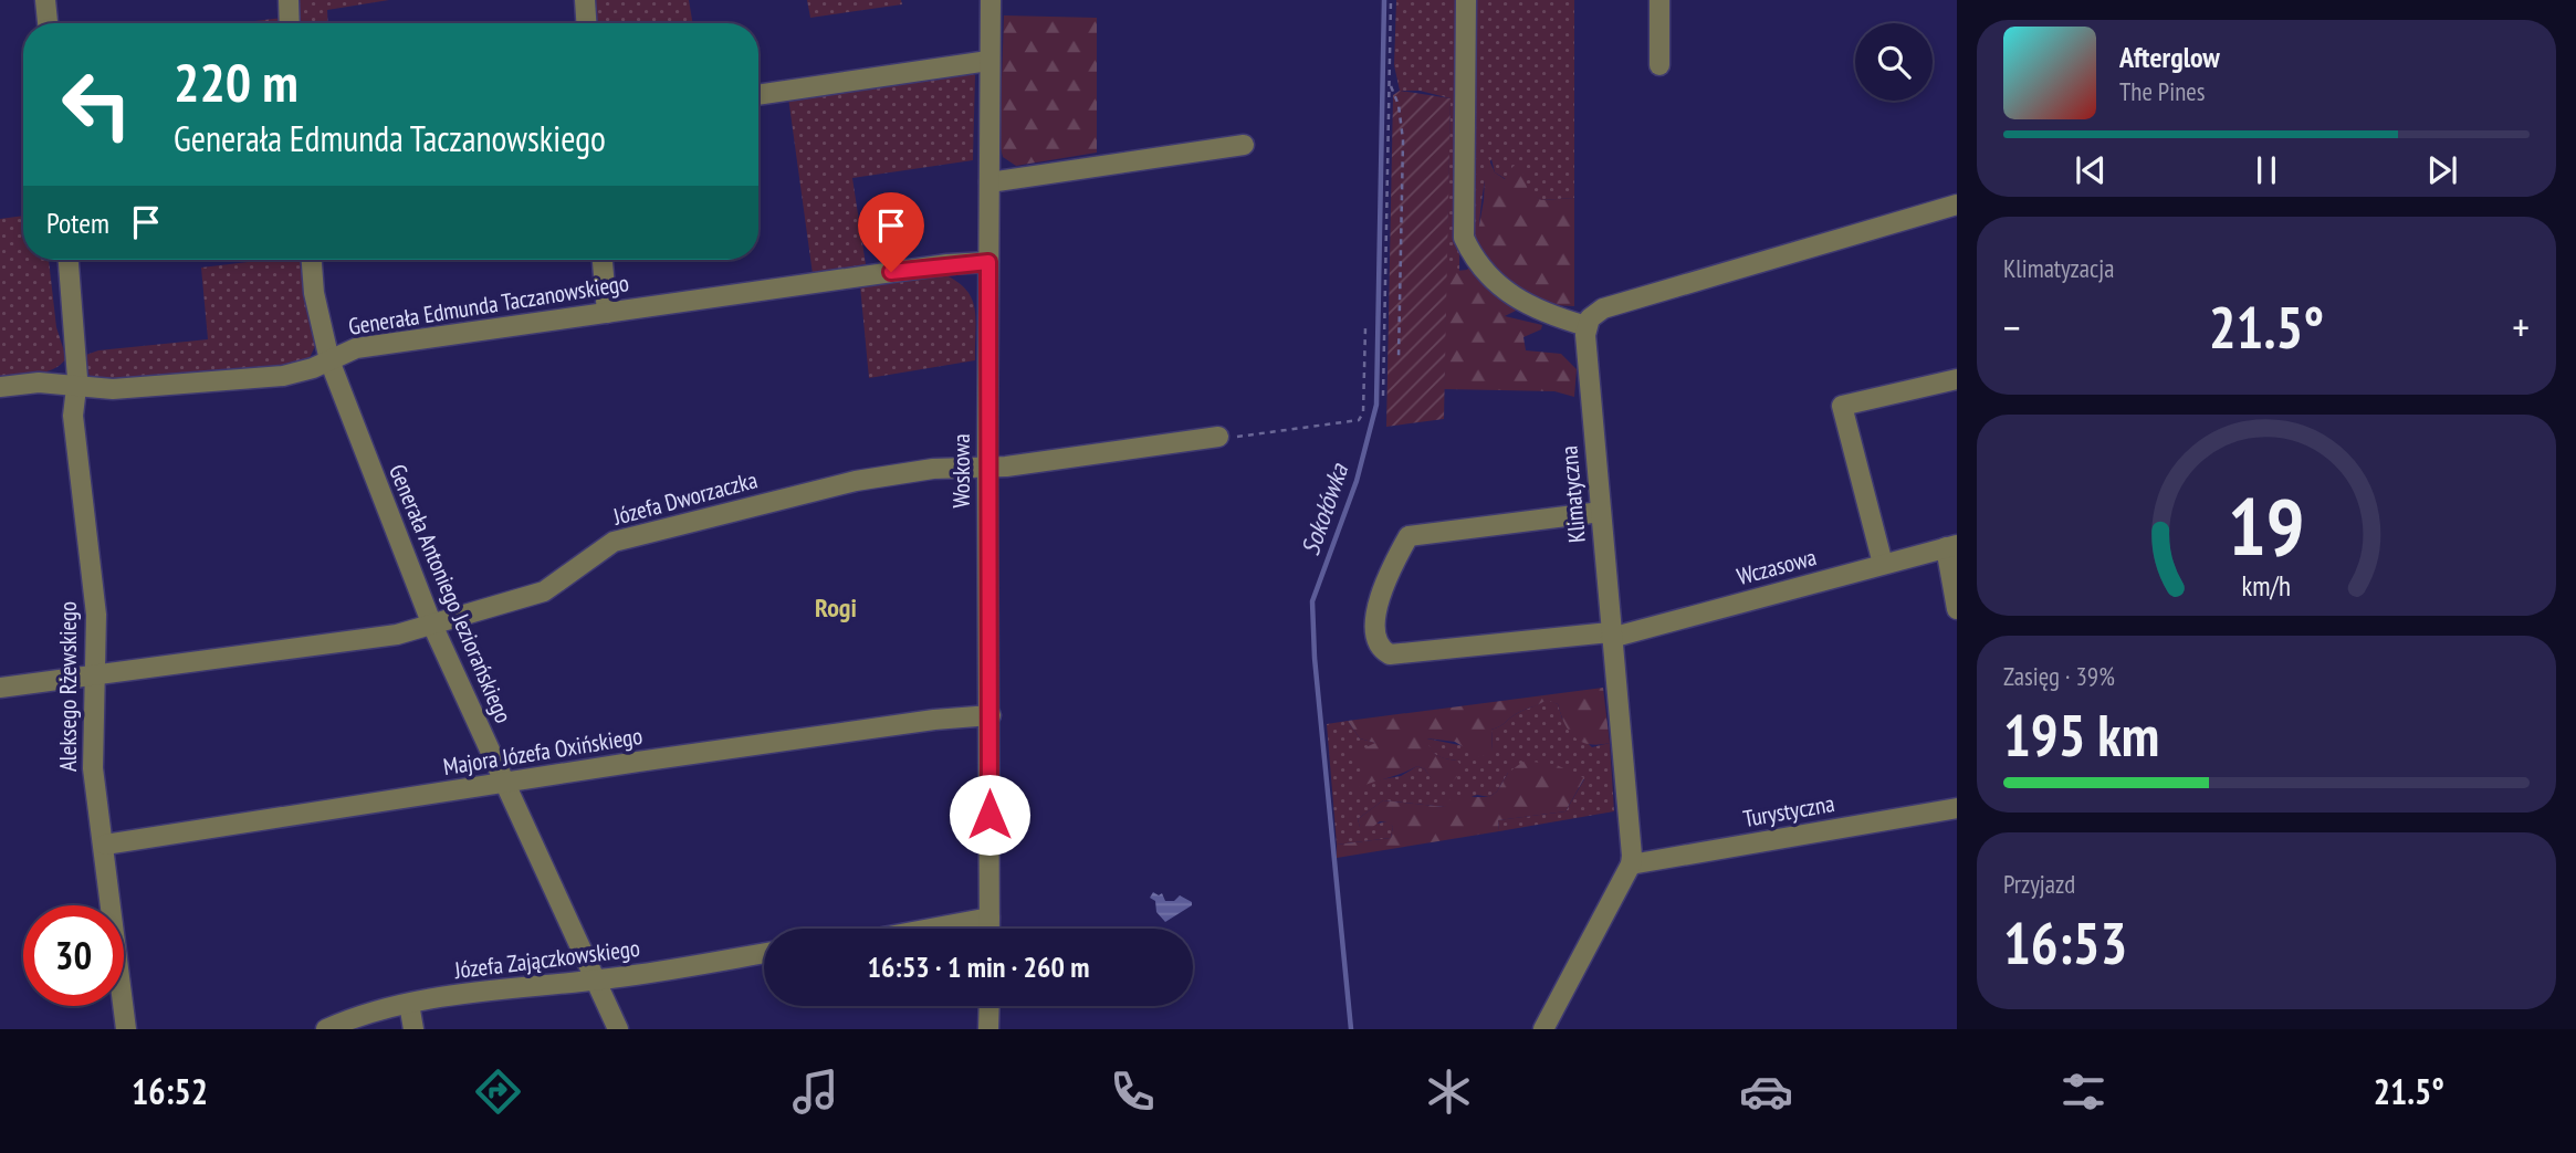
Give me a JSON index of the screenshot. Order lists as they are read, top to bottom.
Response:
{
  "streets": {
    "street": [
      "Generała Edmunda Taczanowskiego",
      "Woskowa",
      "Klimatyczna",
      "Józefa Dworzaczka",
      "Wczasowa",
      "Generała Antoniego Jeziorańskiego",
      "Aleksego Rżewskiego",
      "Majora Józefa Oxińskiego",
      "Turystyczna",
      "Józefa Zajączkowskiego"
    ]
  },
  "crossings": [
    ["Generała Edmunda Taczanowskiego", "Woskowa"],
    ["Generała Edmunda Taczanowskiego", "Generała Antoniego Jeziorańskiego"],
    ["Generała Edmunda Taczanowskiego", "Aleksego Rżewskiego"],
    ["Woskowa", "Józefa Dworzaczka"],
    ["Woskowa", "Majora Józefa Oxińskiego"],
    ["Klimatyczna", "Wczasowa"],
    ["Klimatyczna", "Turystyczna"],
    ["Józefa Dworzaczka", "Generała Antoniego Jeziorańskiego"],
    ["Józefa Dworzaczka", "Aleksego Rżewskiego"],
    ["Generała Antoniego Jeziorańskiego", "Majora Józefa Oxińskiego"],
    ["Generała Antoniego Jeziorańskiego", "Józefa Zajączkowskiego"],
    ["Aleksego Rżewskiego", "Majora Józefa Oxińskiego"]
  ],
  "districts": ["Rogi"],
  "water": ["Sokołówka"],
  "page": {
    "turn": ["220 m", "Generała Edmunda Taczanowskiego"],
    "song": ["Afterglow", "The Pines"],
    "then": "Potem",
    "tile": [
      "Klimatyzacja",
      ["Zasięg · 39%", "195 km"],
      ["Przyjazd", "16:53"]
    ],
    "heat": ["−", "21.5°", "+"],
    "limit": "30",
    "trip": "16:53 · 1 min · 260 m",
    "tabs": ["16:52", "21.5°"],
    "gauge": ["19", "km/h"]
  }
}
